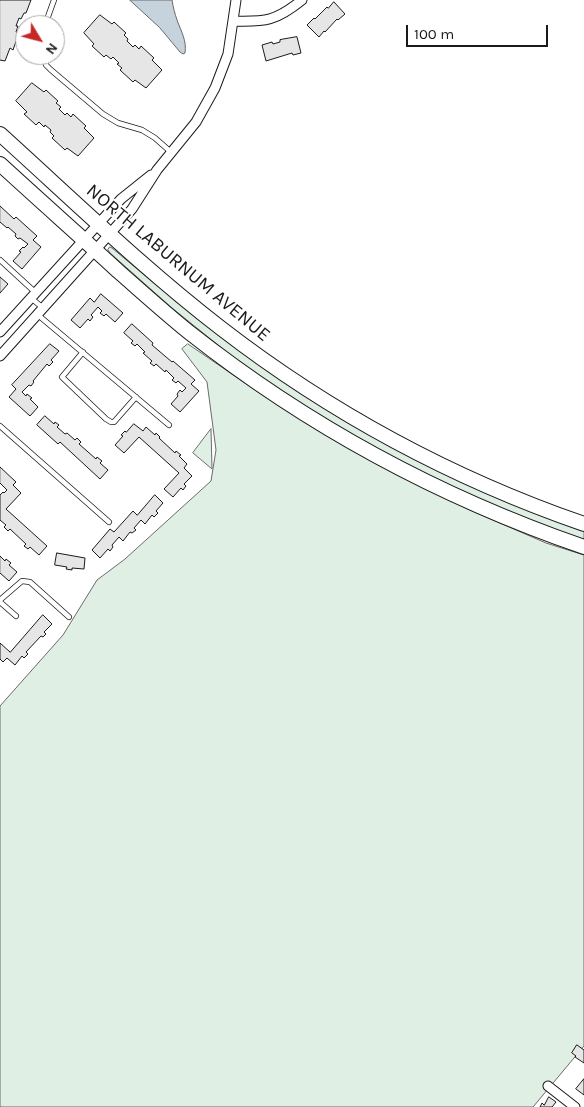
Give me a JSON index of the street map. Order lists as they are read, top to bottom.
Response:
{
  "streets": {
    "main road": ["NORTH LABURNUM AVENUE"]
  },
  "scale_bar": "100 m",
  "north": "bottom right"
}
